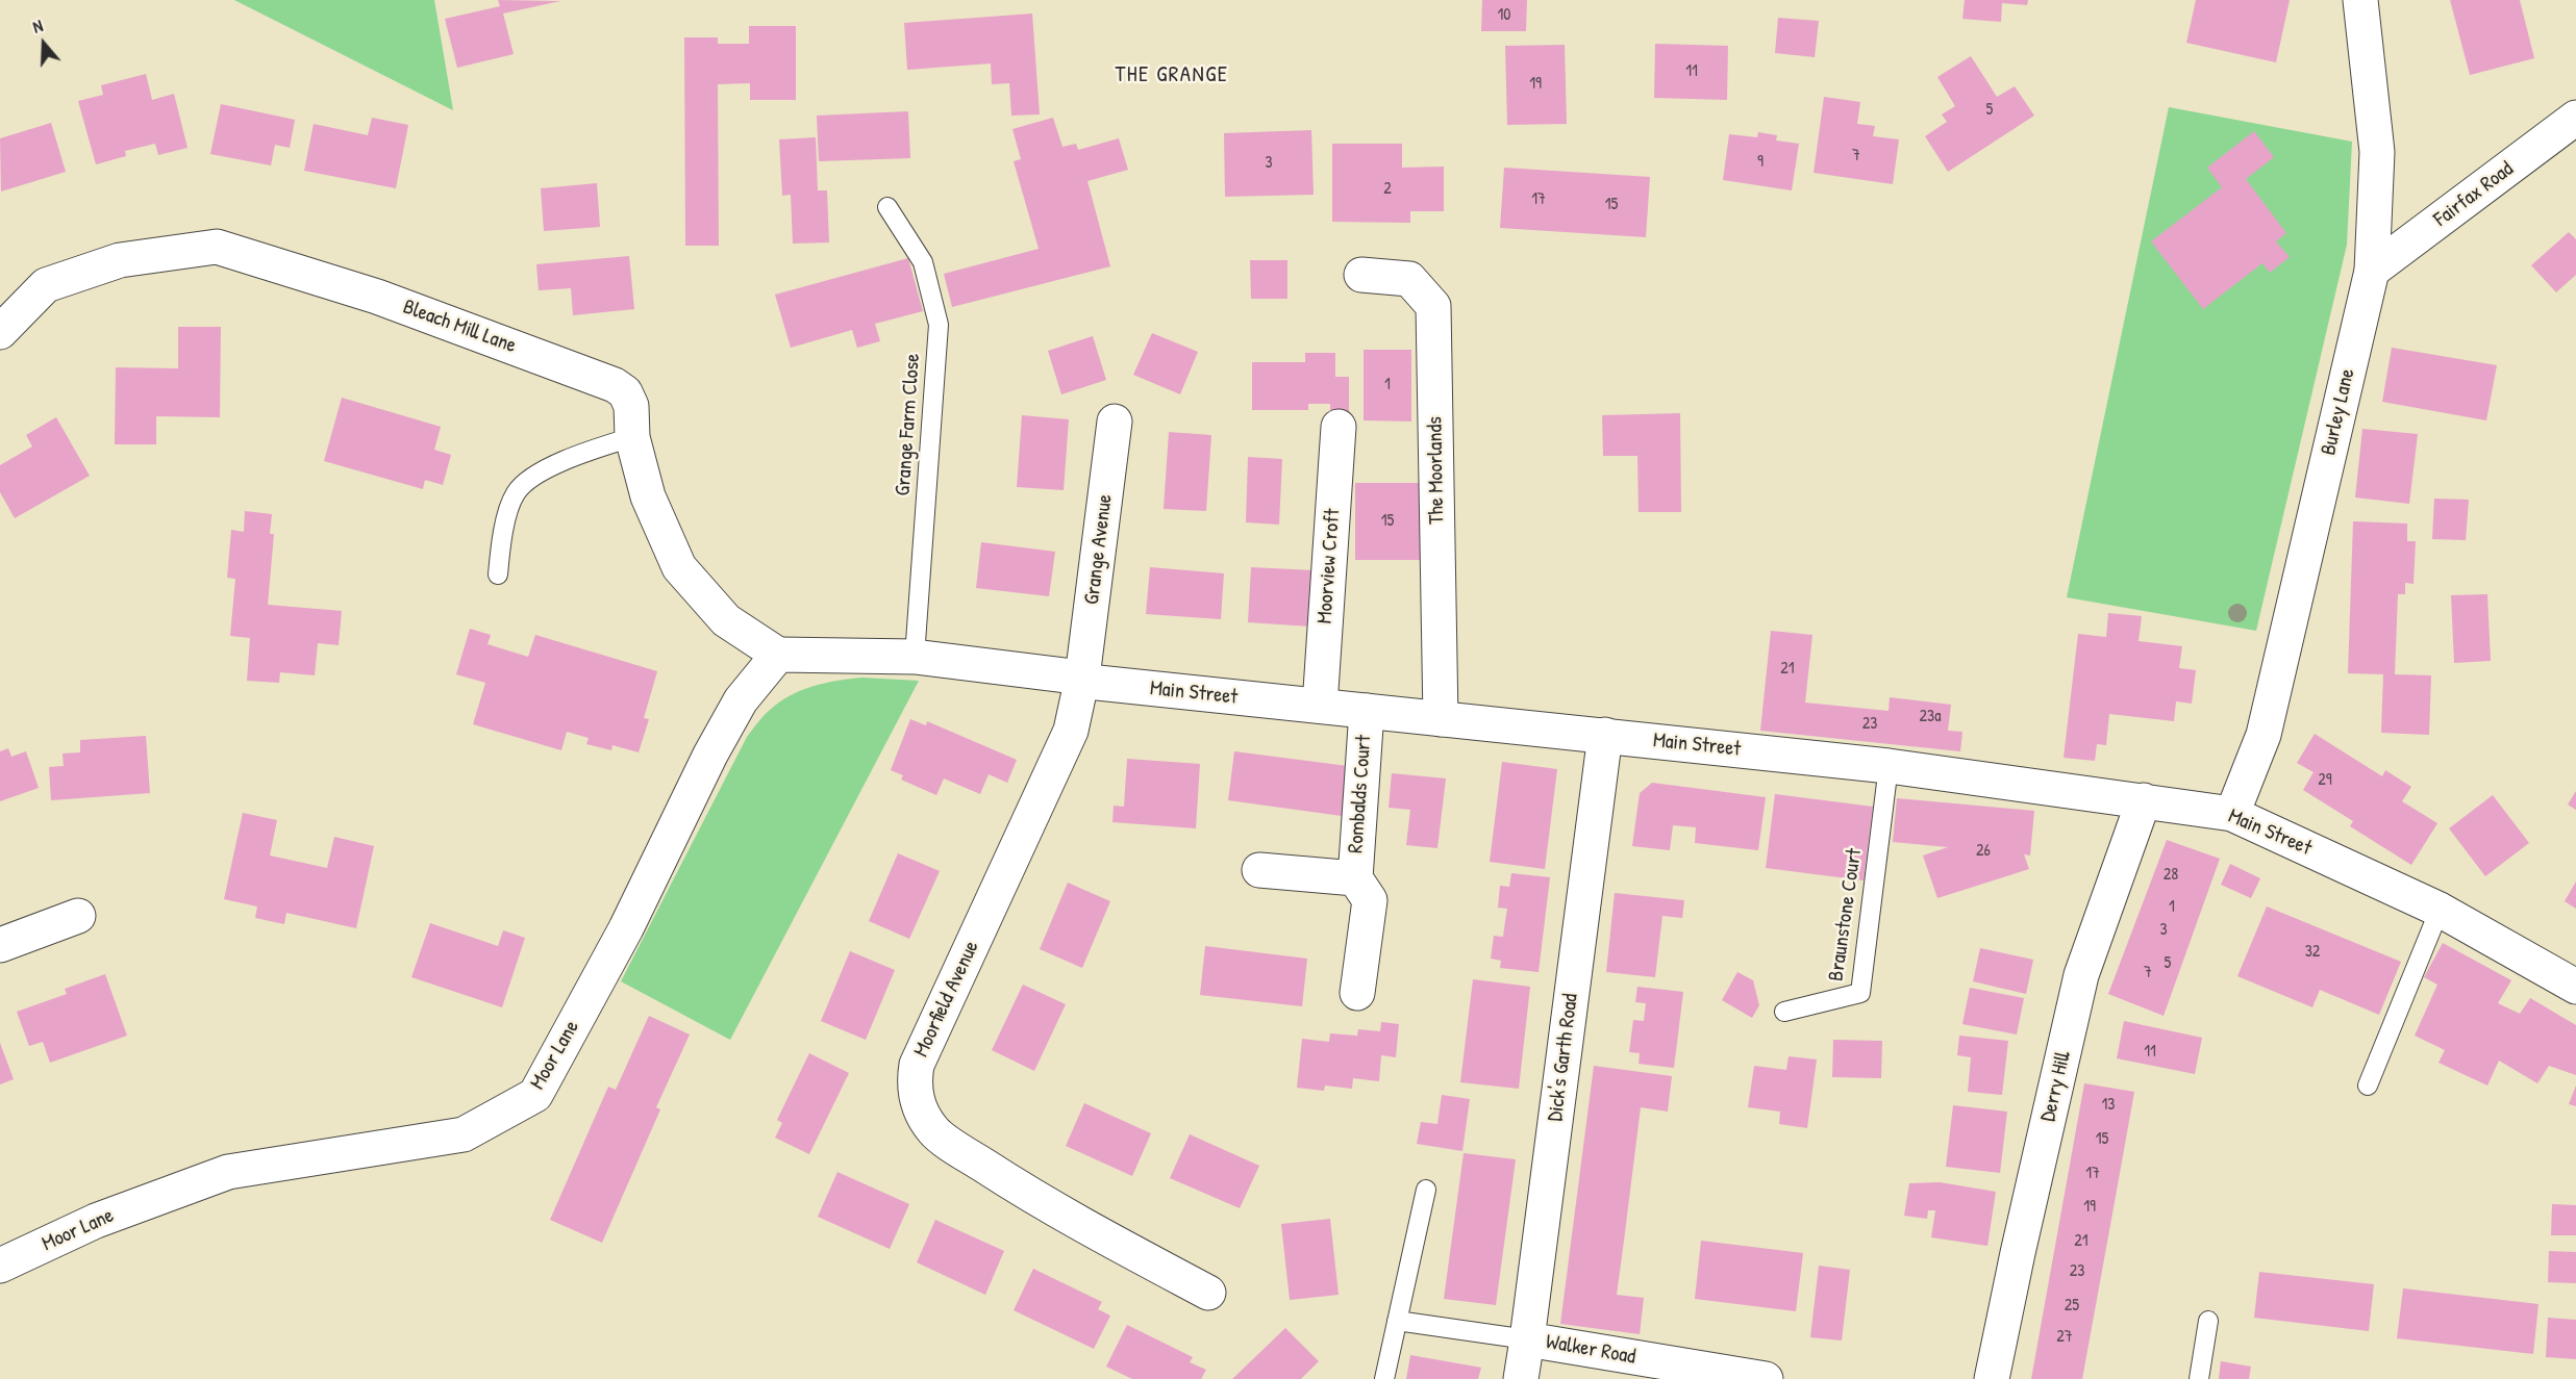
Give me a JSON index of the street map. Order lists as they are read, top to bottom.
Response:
{
  "streets": {
    "street": [
      "Fairfax Road",
      "Bleach Mill Lane",
      "Burley Lane",
      "The Moorlands",
      "Grange Avenue",
      "Moorview Croft",
      "Main Street",
      "Rombalds Court",
      "Moorfield Avenue",
      "Moor Lane",
      "Dick's Garth Road",
      "Derry Hill",
      "Walker Road"
    ],
    "lane": ["Grange Farm Close", "Braunstone Court"]
  },
  "crossings": [
    ["Fairfax Road", "Burley Lane"],
    ["Bleach Mill Lane", "Main Street"],
    ["Bleach Mill Lane", "Moor Lane"],
    ["Burley Lane", "Main Street"],
    ["Grange Farm Close", "Main Street"],
    ["The Moorlands", "Main Street"],
    ["Grange Avenue", "Main Street"],
    ["Grange Avenue", "Moorfield Avenue"],
    ["Moorview Croft", "Main Street"],
    ["Main Street", "Rombalds Court"],
    ["Main Street", "Braunstone Court"],
    ["Main Street", "Moorfield Avenue"],
    ["Main Street", "Moor Lane"],
    ["Main Street", "Dick's Garth Road"],
    ["Main Street", "Derry Hill"],
    ["Dick's Garth Road", "Walker Road"]
  ],
  "districts": ["THE GRANGE"],
  "house_numbers": [
    "10",
    "11",
    "19",
    "5",
    "7",
    "9",
    "3",
    "2",
    "17",
    "15",
    "1",
    "15",
    "21",
    "23a",
    "23",
    "29",
    "26",
    "28",
    "1",
    "3",
    "32",
    "5",
    "7",
    "11",
    "13",
    "15",
    "17",
    "19",
    "21",
    "23",
    "25",
    "27"
  ],
  "north": "top"
}
